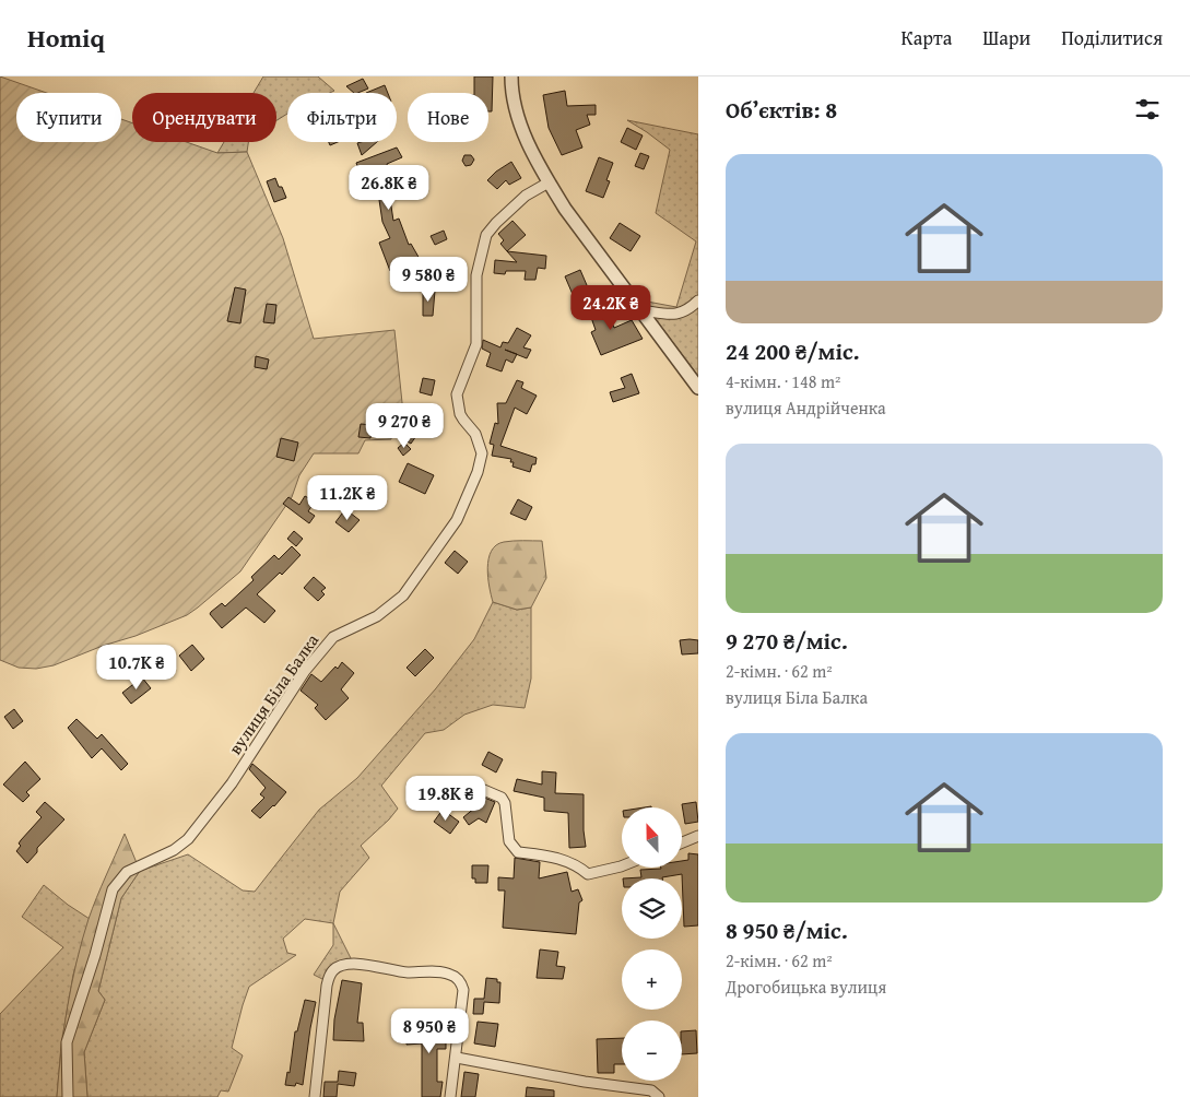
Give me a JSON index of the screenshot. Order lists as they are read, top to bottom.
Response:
{
  "streets": {
    "street": ["вулиця Біла Балка"]
  },
  "north": "top",
  "page": {
    "header": "Homiq",
    "nav": ["Карта", "Шари", "Поділитися"],
    "heading": "Об’єктів: 8",
    "chip": [
      "Купити",
      "Орендувати",
      "Фільтри",
      "Нове"
    ],
    "list": [
      {
        "name": "24 200 ₴/міс.",
        "note": "4-кімн. · 148 m² · вулиця Андрійченка"
      },
      {
        "name": "9 270 ₴/міс.",
        "note": "2-кімн. · 62 m² · вулиця Біла Балка"
      },
      {
        "name": "8 950 ₴/міс.",
        "note": "2-кімн. · 62 m² · Дрогобицька вулиця"
      }
    ],
    "price": [
      "26.8K ₴",
      "9 580 ₴",
      "24.2K ₴",
      "9 270 ₴",
      "11.2K ₴",
      "10.7K ₴",
      "19.8K ₴",
      "8 950 ₴"
    ],
    "map_buttons": ["+", "−"]
  }
}
